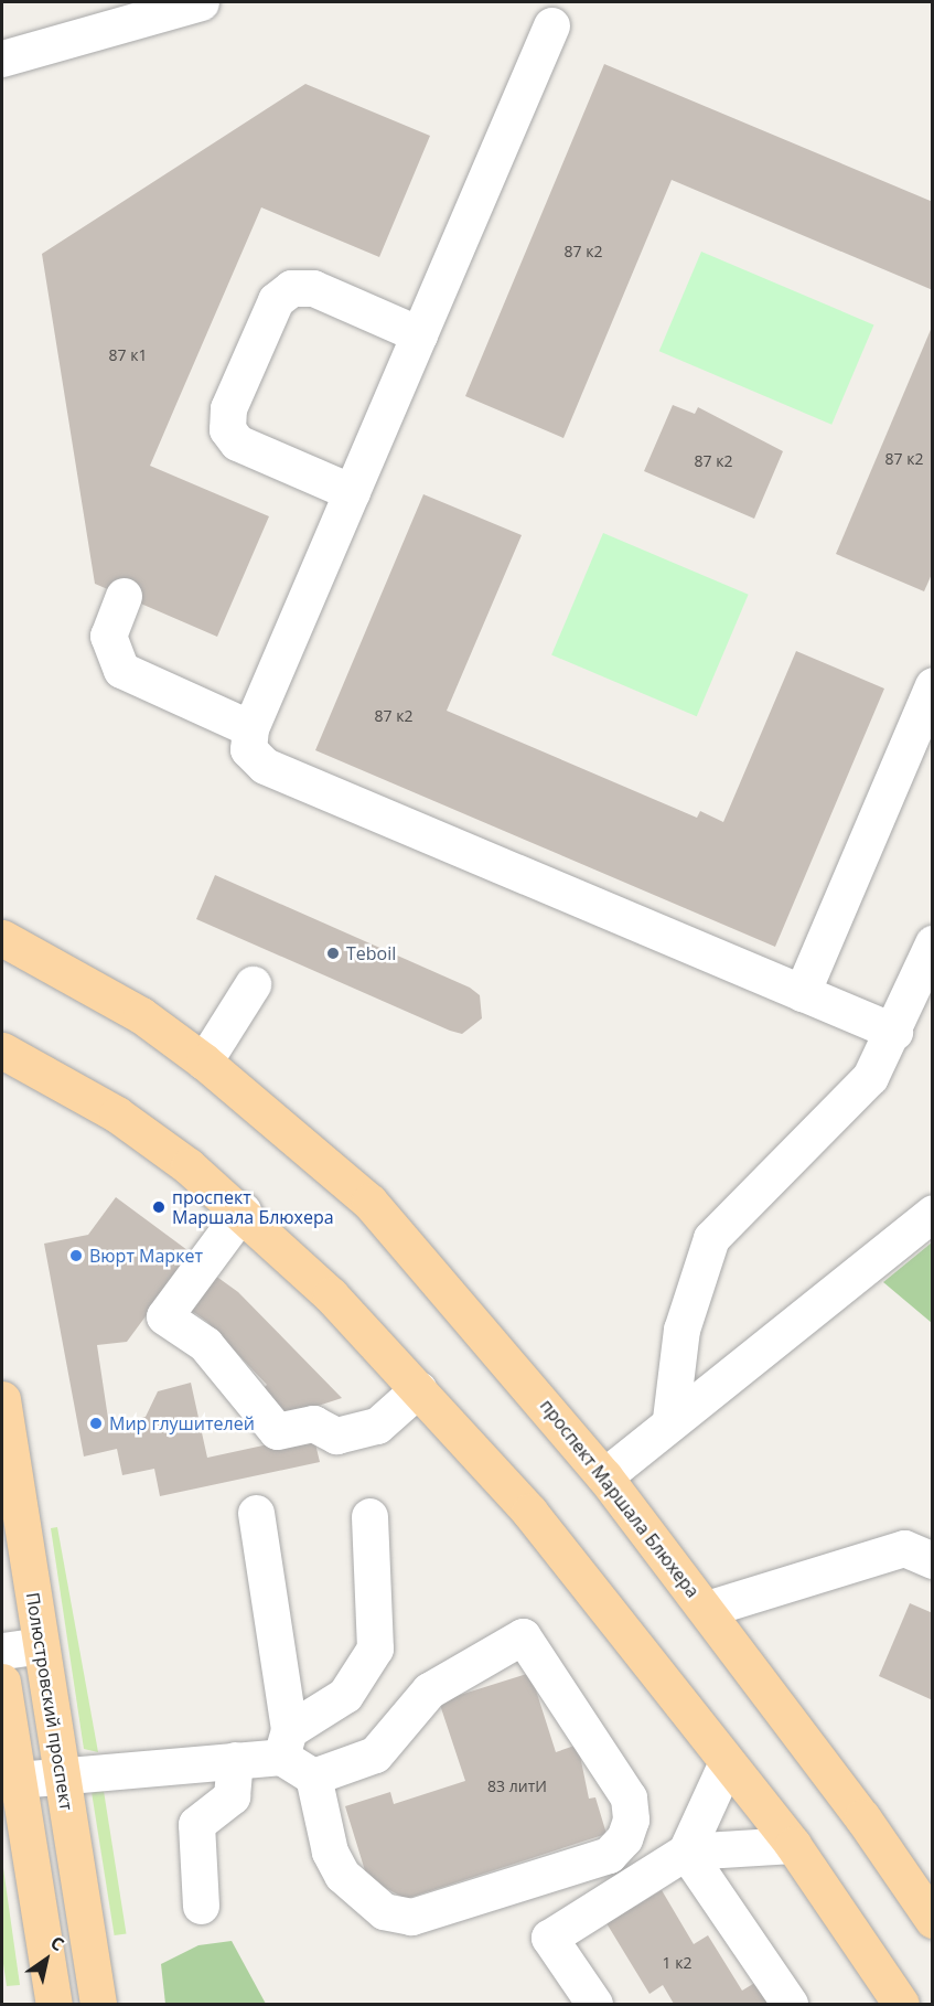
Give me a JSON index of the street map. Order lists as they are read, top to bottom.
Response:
{
  "streets": {
    "main road": ["проспект Маршала Блюхера", "Полюстровский проспект"]
  },
  "places": [
    "Teboil",
    "проспект Маршала Блюхера",
    "Вюрт Маркет",
    "Мир глушителей"
  ],
  "house_numbers": [
    "87 к2",
    "87 к1",
    "87 к2",
    "87 к2",
    "87 к2",
    "83 литИ",
    "1 к2"
  ],
  "north": "top right"
}
